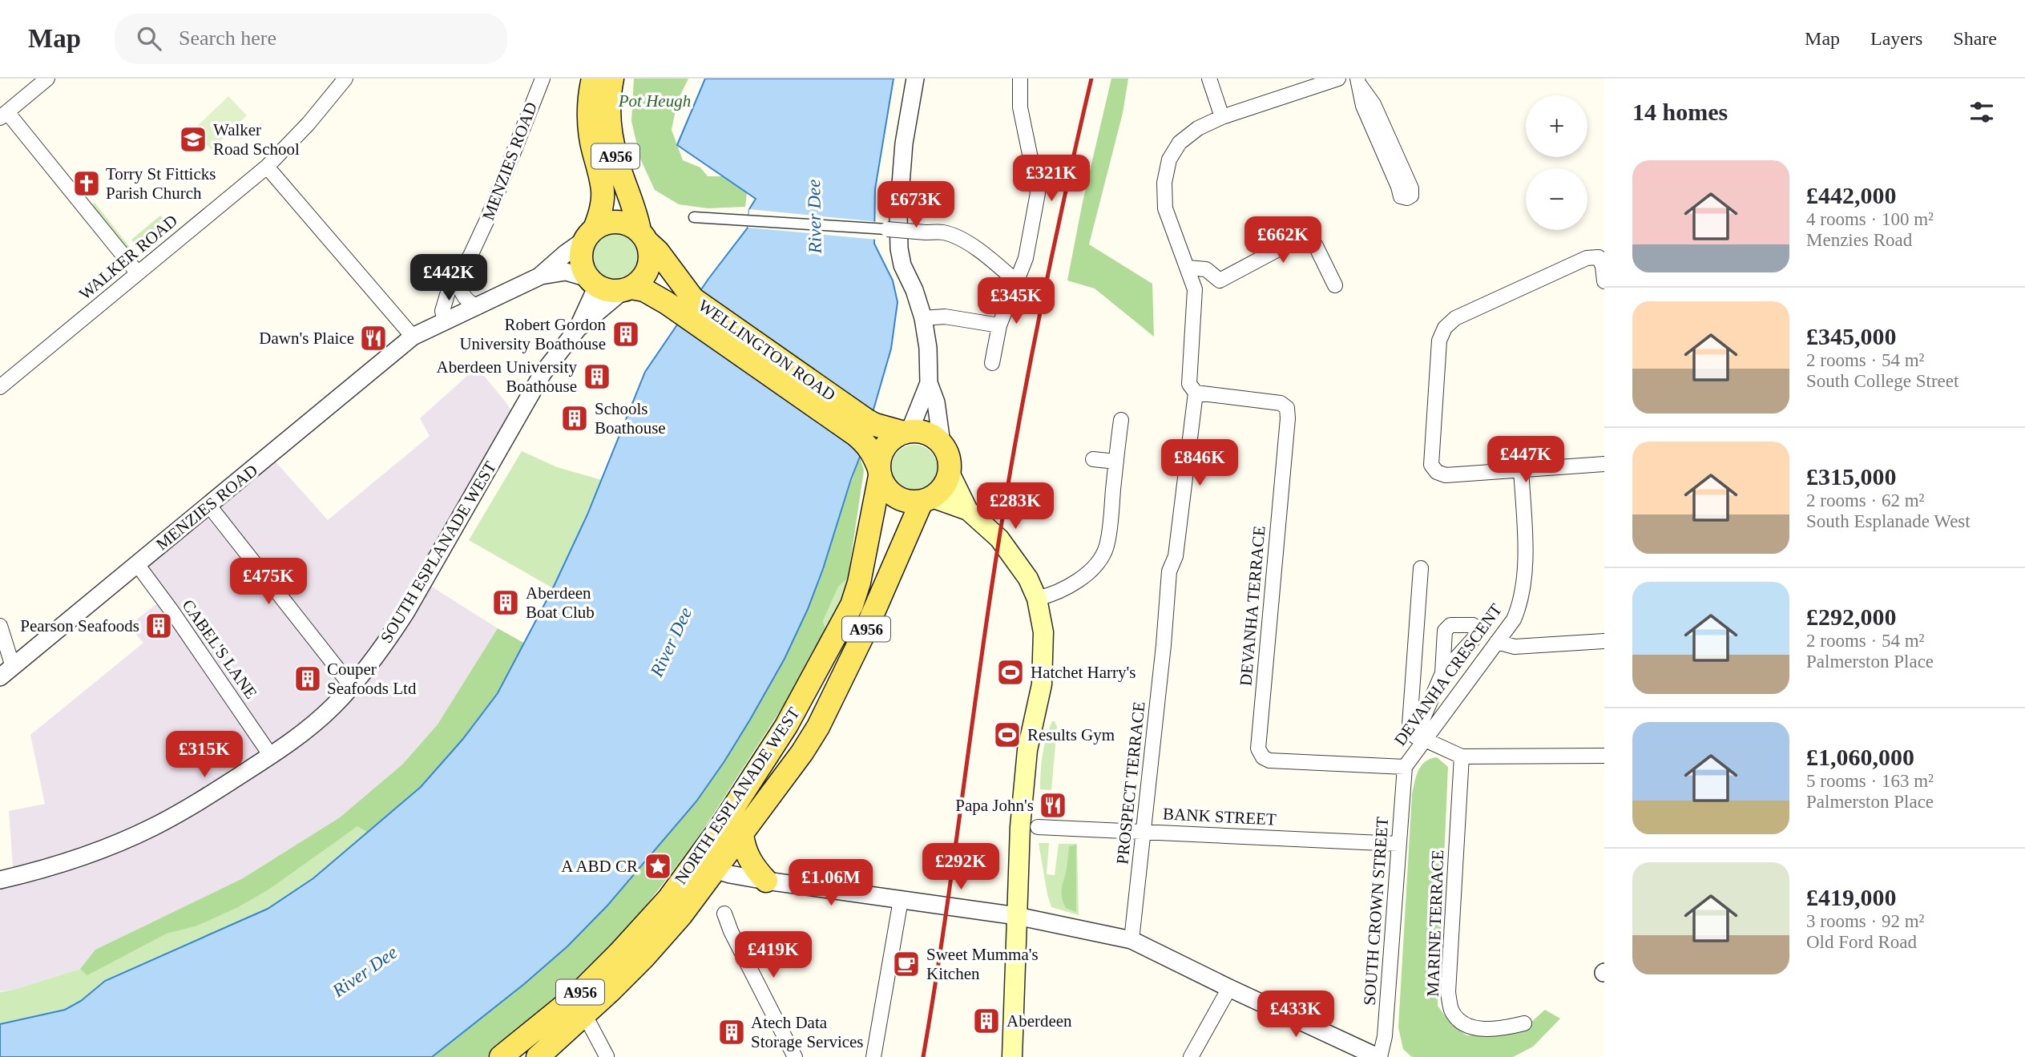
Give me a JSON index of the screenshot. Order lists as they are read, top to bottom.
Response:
{
  "streets": {
    "main road": ["A956", "WELLINGTON ROAD", "NORTH ESPLANADE WEST"],
    "street": [
      "MENZIES ROAD",
      "WALKER ROAD",
      "SOUTH ESPLANADE WEST",
      "DEVANHA TERRACE",
      "CABEL'S LANE",
      "DEVANHA CRESCENT",
      "PROSPECT TERRACE",
      "BANK STREET",
      "SOUTH CROWN STREET",
      "MARINE TERRACE"
    ]
  },
  "crossings": [
    ["A956", "WELLINGTON ROAD"],
    ["A956", "SOUTH ESPLANADE WEST"],
    ["A956", "NORTH ESPLANADE WEST"],
    ["MENZIES ROAD", "CABEL'S LANE"],
    ["WELLINGTON ROAD", "SOUTH ESPLANADE WEST"],
    ["WELLINGTON ROAD", "NORTH ESPLANADE WEST"],
    ["SOUTH ESPLANADE WEST", "CABEL'S LANE"],
    ["DEVANHA TERRACE", "DEVANHA CRESCENT"],
    ["DEVANHA TERRACE", "PROSPECT TERRACE"],
    ["DEVANHA TERRACE", "SOUTH CROWN STREET"],
    ["DEVANHA CRESCENT", "SOUTH CROWN STREET"],
    ["PROSPECT TERRACE", "BANK STREET"],
    ["BANK STREET", "SOUTH CROWN STREET"]
  ],
  "water": ["River Dee"],
  "parks": ["Pot Heugh"],
  "places": {
    "school or university": ["Walker Road School"],
    "church": ["Torry St Fitticks Parish Church"],
    "building": [
      "Robert Gordon University Boathouse",
      "Aberdeen University Boathouse",
      "Schools Boathouse",
      "Aberdeen Boat Club",
      "Pearson Seafoods",
      "Couper Seafoods Ltd",
      "Aberdeen",
      "Atech Data Storage Services"
    ],
    "restaurant": ["Dawn's Plaice", "Papa John's"],
    "sports": ["Hatchet Harry's", "Results Gym"],
    "place": ["A ABD CR"],
    "cafe": ["Sweet Mumma's Kitchen"]
  },
  "page": {
    "header": "Map",
    "search": "Search here",
    "nav": ["Map", "Layers", "Share"],
    "heading": "14 homes",
    "map_buttons": ["+", "−"],
    "list": [
      {
        "name": "£442,000",
        "note": "4 rooms · 100 m² · Menzies Road"
      },
      {
        "name": "£345,000",
        "note": "2 rooms · 54 m² · South College Street"
      },
      {
        "name": "£315,000",
        "note": "2 rooms · 62 m² · South Esplanade West"
      },
      {
        "name": "£292,000",
        "note": "2 rooms · 54 m² · Palmerston Place"
      },
      {
        "name": "£1,060,000",
        "note": "5 rooms · 163 m² · Palmerston Place"
      },
      {
        "name": "£419,000",
        "note": "3 rooms · 92 m² · Old Ford Road"
      }
    ],
    "price": [
      "£321K",
      "£673K",
      "£662K",
      "£442K",
      "£345K",
      "£447K",
      "£846K",
      "£283K",
      "£475K",
      "£315K",
      "£292K",
      "£1.06M",
      "£419K",
      "£433K"
    ]
  }
}
